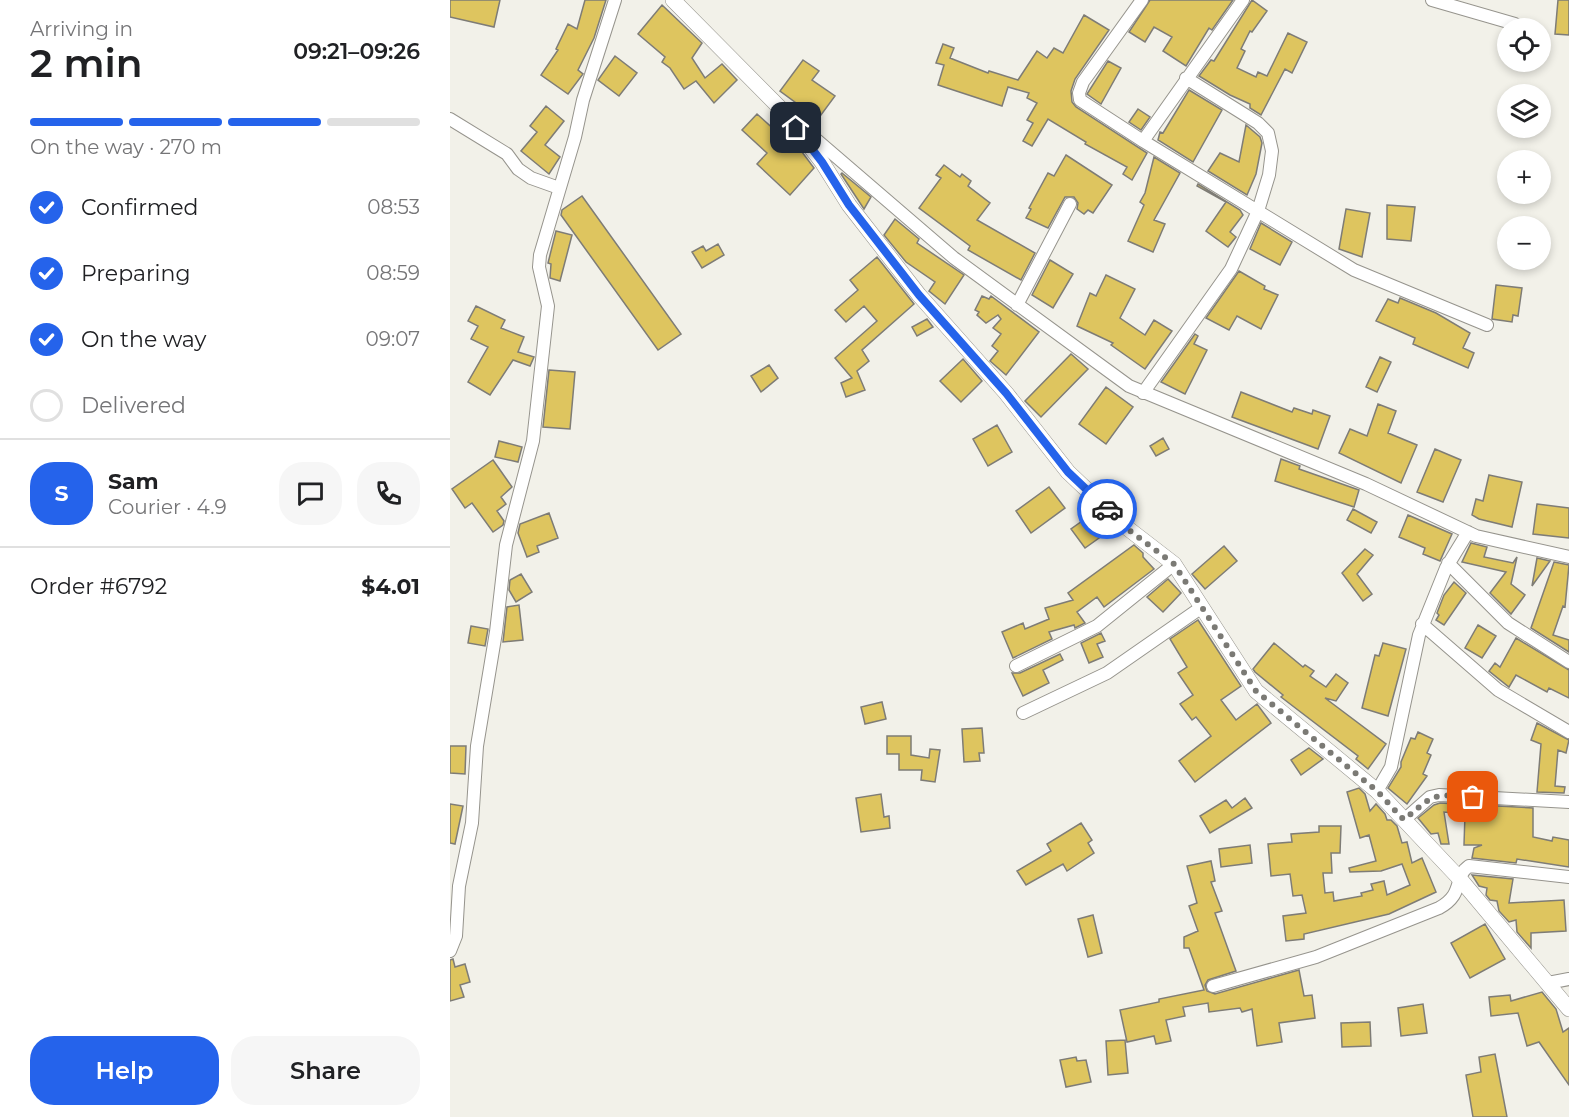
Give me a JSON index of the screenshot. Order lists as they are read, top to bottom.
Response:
{
  "page": {
    "heading": ["2 min", "Arriving in", "09:21–09:26"],
    "panel": [
      "Sam",
      "Courier · 4.9",
      "Order #6792",
      "$4.01"
    ],
    "map_buttons": ["+", "−"],
    "bar": "On the way · 270 m",
    "list": [
      ["Confirmed", "08:53"],
      ["Preparing", "08:59"],
      ["On the way", "09:07"],
      "Delivered"
    ],
    "round": "S",
    "buttons": ["Help", "Share"]
  }
}
